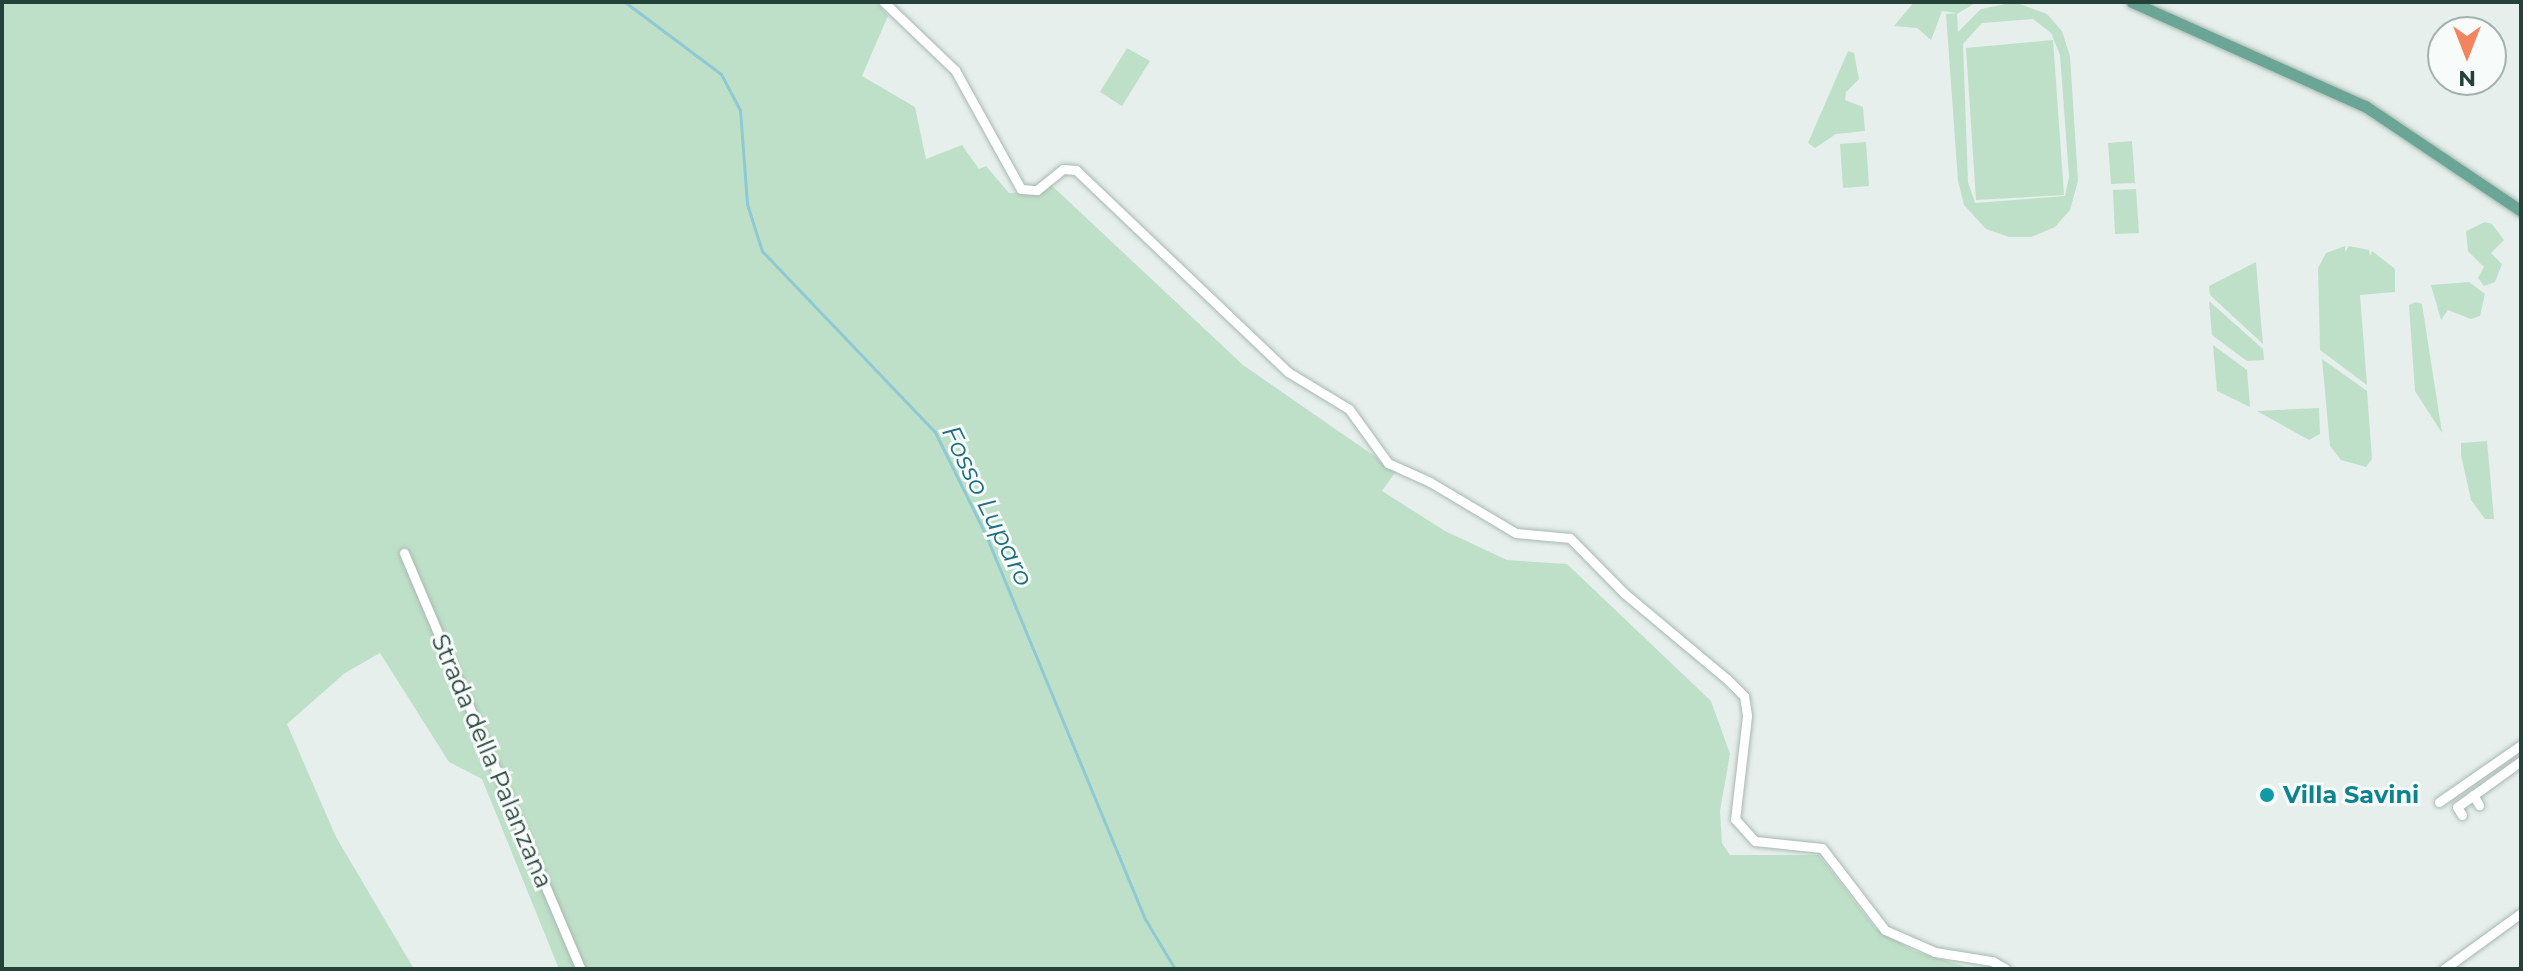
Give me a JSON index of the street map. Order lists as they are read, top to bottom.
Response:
{
  "streets": {
    "street": ["Strada della Palanzana"]
  },
  "water": ["Fosso Luparo"],
  "places": ["Villa Savini"],
  "north": "bottom"
}
